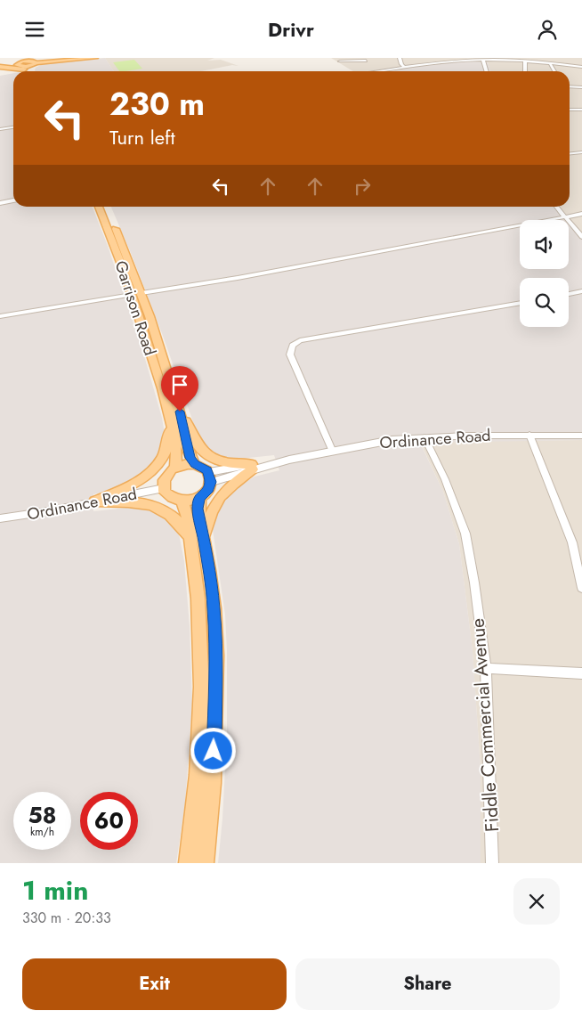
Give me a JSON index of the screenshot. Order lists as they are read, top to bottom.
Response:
{
  "streets": {
    "main road": ["Garrison Road"],
    "street": ["Ordinance Road", "Fiddle Commercial Avenue"]
  },
  "crossings": [
    ["Garrison Road", "Ordinance Road"],
    ["Ordinance Road", "Fiddle Commercial Avenue"]
  ],
  "page": {
    "header": "Drivr",
    "turn": ["230 m", "Turn left"],
    "speed": "58 km/h",
    "limit": "60",
    "heading": ["1 min", "330 m · 20:33"],
    "buttons": ["Exit", "Share"]
  }
}
